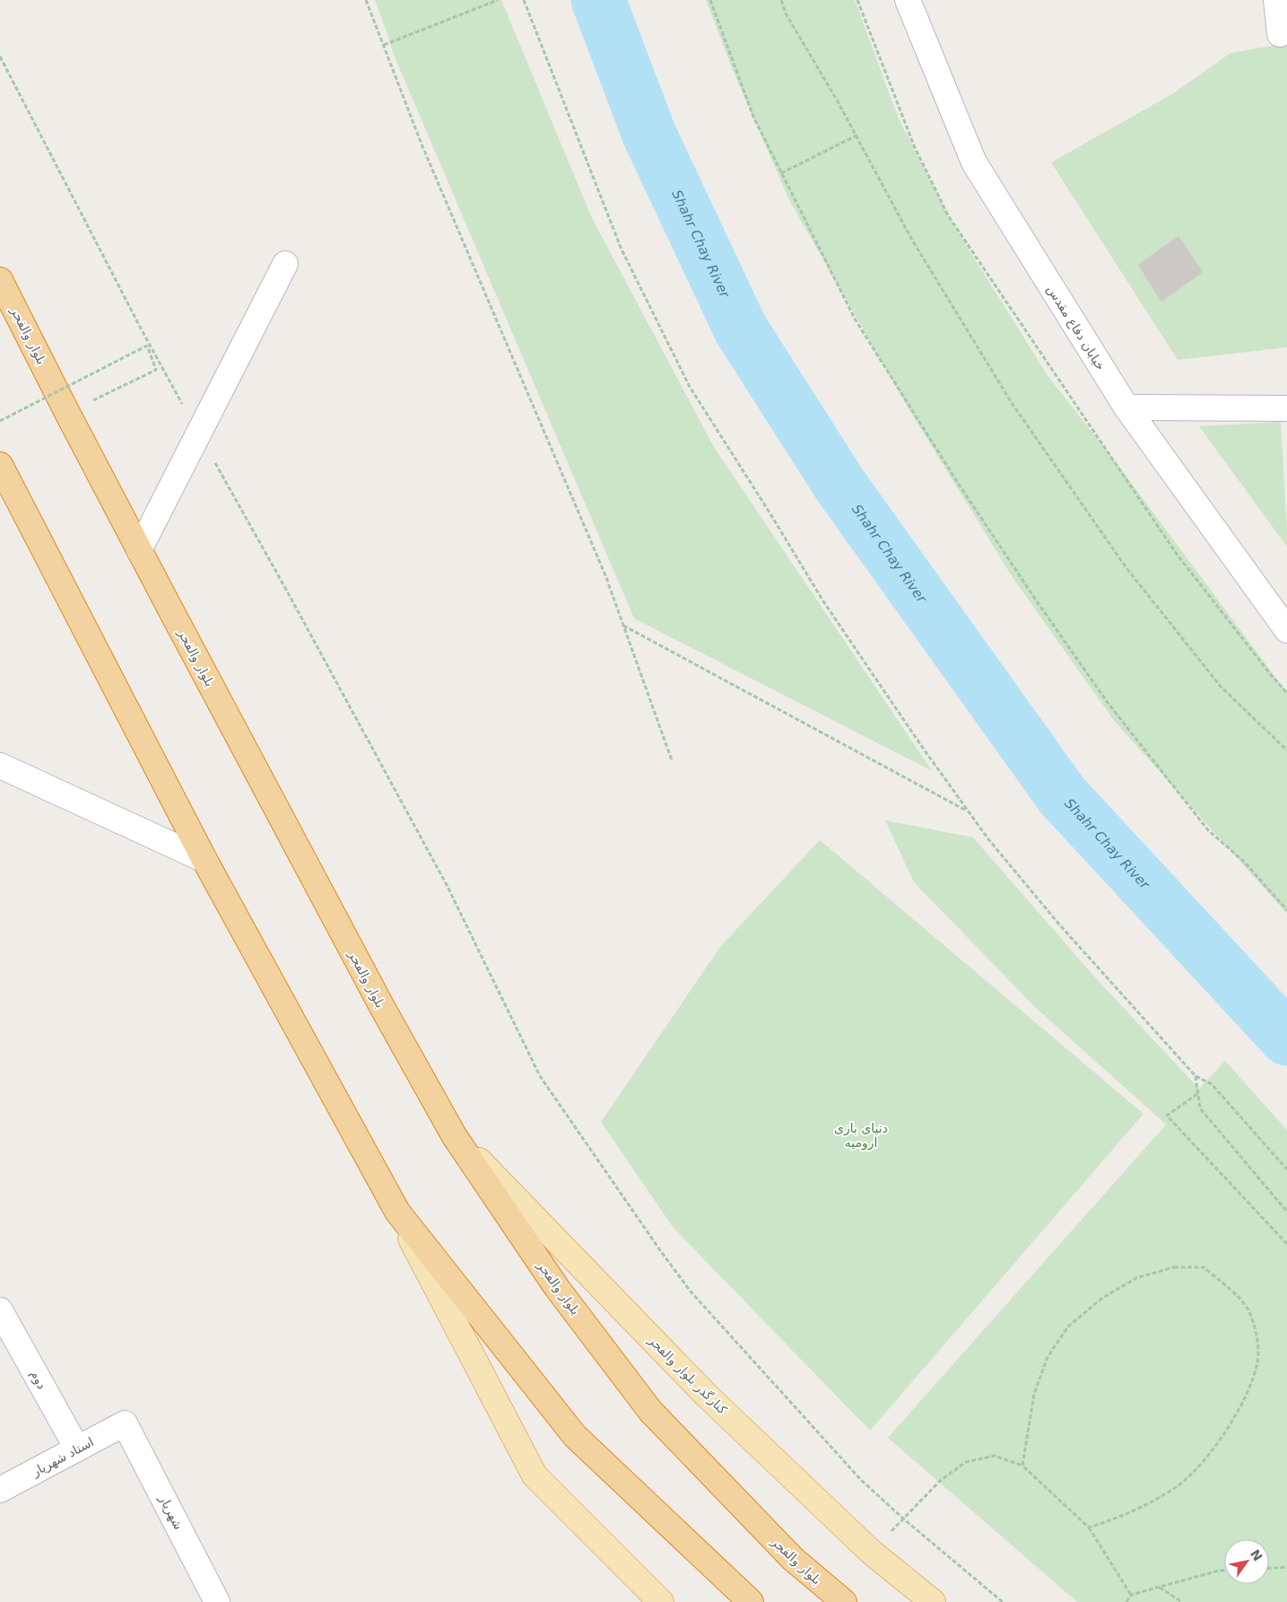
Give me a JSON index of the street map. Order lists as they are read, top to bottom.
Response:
{
  "streets": {
    "highway": ["بلوار والفجر"],
    "main road": ["کنارگذر بلوار والفجر"],
    "street": [
      "خیابان دفاع مقدس",
      "دوم",
      "استاد شهریار",
      "شهریار"
    ]
  },
  "crossings": [
    ["بلوار والفجر", "کنارگذر بلوار والفجر"],
    ["دوم", "استاد شهریار"],
    ["استاد شهریار", "شهریار"]
  ],
  "water": ["Shahr Chay River"],
  "parks": ["دنیای بازی ارومیه"],
  "north": "top right"
}
